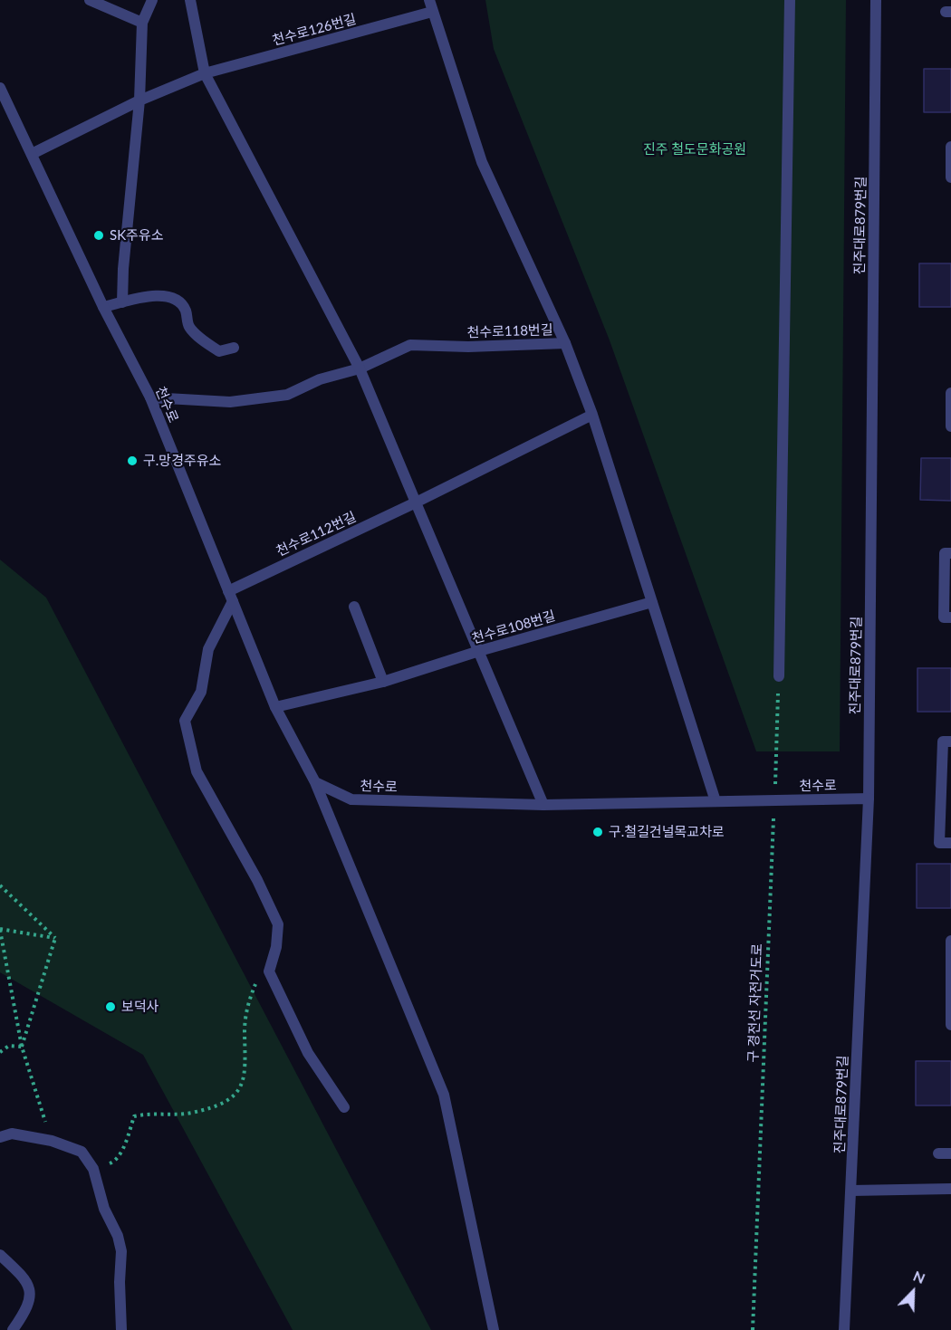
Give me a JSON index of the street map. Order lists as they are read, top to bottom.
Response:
{
  "streets": {
    "street": [
      "천수로126번길",
      "진주대로879번길",
      "천수로118번길",
      "천수로",
      "천수로112번길",
      "천수로108번길"
    ],
    "path": ["구 경전선 자전거도로"]
  },
  "crossings": [
    ["천수로126번길", "천수로118번길"],
    ["천수로126번길", "천수로"],
    ["진주대로879번길", "천수로"],
    ["천수로118번길", "천수로"],
    ["천수로", "천수로112번길"],
    ["천수로", "천수로108번길"],
    ["천수로", "구 경전선 자전거도로"]
  ],
  "parks": ["진주 철도문화공원"],
  "places": [
    "SK주유소",
    "구.망경주유소",
    "구.철길건널목교차로",
    "보덕사"
  ],
  "north": "top right"
}
